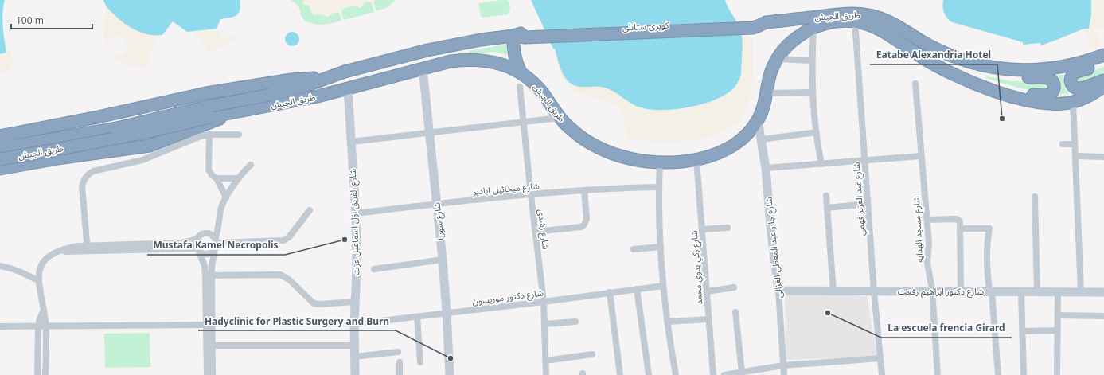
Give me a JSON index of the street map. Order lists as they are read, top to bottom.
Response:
{
  "streets": {
    "highway": ["طريق الجيش", "كوبرى ستانلى"],
    "street": [
      "شارع ميخائيل ابادير",
      "شارع عبد العزيز فهمي",
      "شارع سوريا",
      "شارع الفريق اول اسماعيل عزت",
      "شارع رشدى",
      "شارع مسجد الهدايه",
      "شارع جابر عبد المعطى الغزالى",
      "شارع زكي بدوي محمد",
      "شارع دكتور ابراهيم رفعت",
      "شارع دكتور موريسون"
    ]
  },
  "crossings": [
    ["طريق الجيش", "كوبرى ستانلى"],
    ["طريق الجيش", "شارع عبد العزيز فهمي"],
    ["طريق الجيش", "شارع سوريا"],
    ["طريق الجيش", "شارع الفريق اول اسماعيل عزت"],
    ["طريق الجيش", "شارع جابر عبد المعطى الغزالى"],
    ["طريق الجيش", "شارع زكي بدوي محمد"],
    ["شارع ميخائيل ابادير", "شارع سوريا"],
    ["شارع ميخائيل ابادير", "شارع الفريق اول اسماعيل عزت"],
    ["شارع ميخائيل ابادير", "شارع رشدى"],
    ["شارع عبد العزيز فهمي", "شارع دكتور ابراهيم رفعت"],
    ["شارع سوريا", "شارع دكتور موريسون"],
    ["شارع الفريق اول اسماعيل عزت", "شارع دكتور موريسون"],
    ["شارع رشدى", "شارع دكتور موريسون"],
    ["شارع مسجد الهدايه", "شارع دكتور ابراهيم رفعت"],
    ["شارع جابر عبد المعطى الغزالى", "شارع دكتور ابراهيم رفعت"]
  ],
  "places": [
    "Eatabe Alexandria Hotel",
    "Mustafa Kamel Necropolis",
    "La escuela frencia Girard",
    "Hadyclinic for Plastic Surgery and Burn"
  ],
  "scale_bar": "100 m"
}
